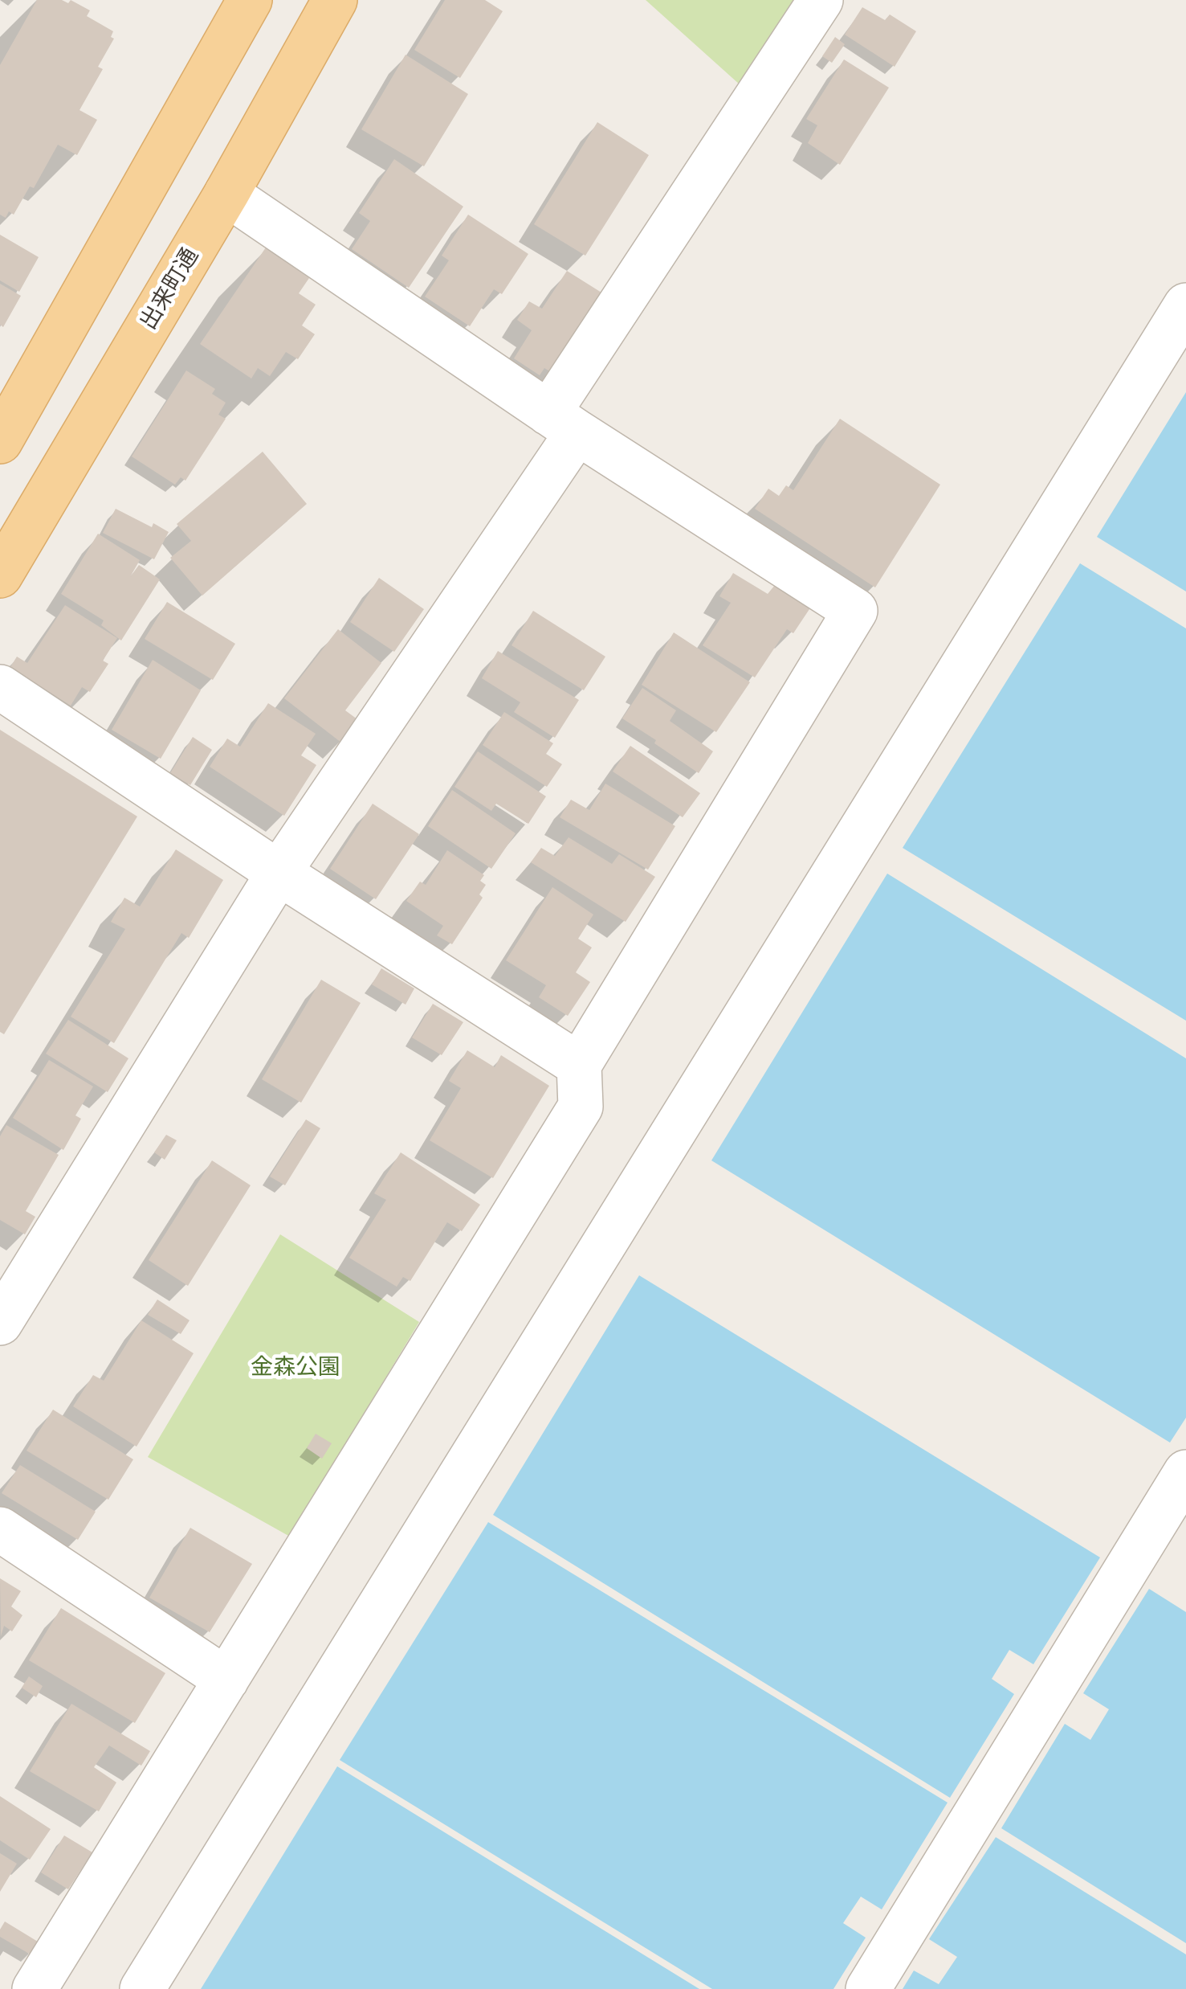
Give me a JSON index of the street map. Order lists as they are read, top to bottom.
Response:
{
  "streets": {
    "main road": ["出来町通"]
  },
  "parks": ["金森公園"]
}
